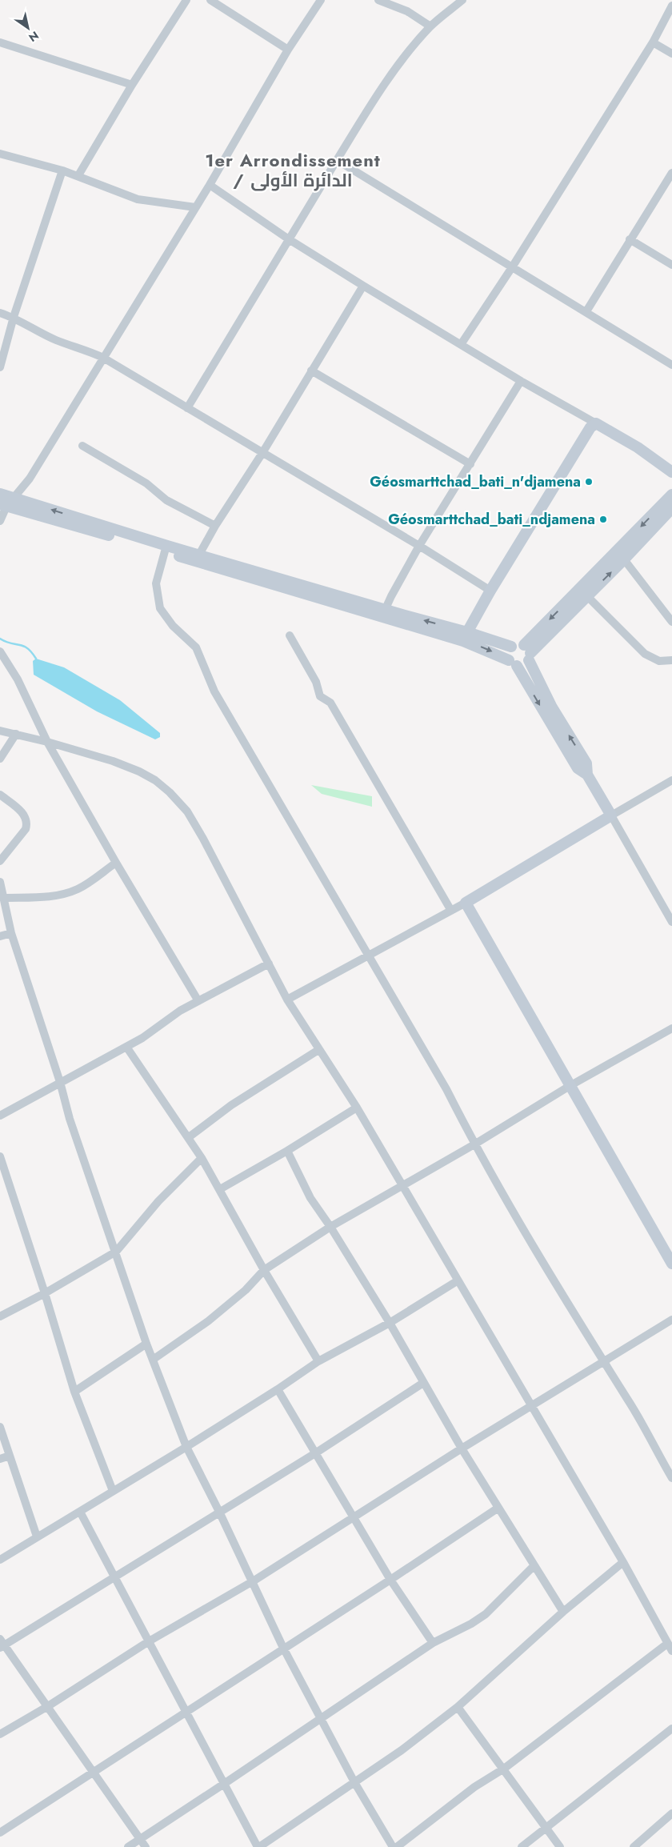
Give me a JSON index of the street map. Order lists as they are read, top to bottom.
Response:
{
  "districts": ["1er Arrondissement / الدائرة الأولى"],
  "places": ["Géosmarttchad_bati_n'djamena", "Géosmarttchad_bati_ndjamena"],
  "north": "bottom right"
}
